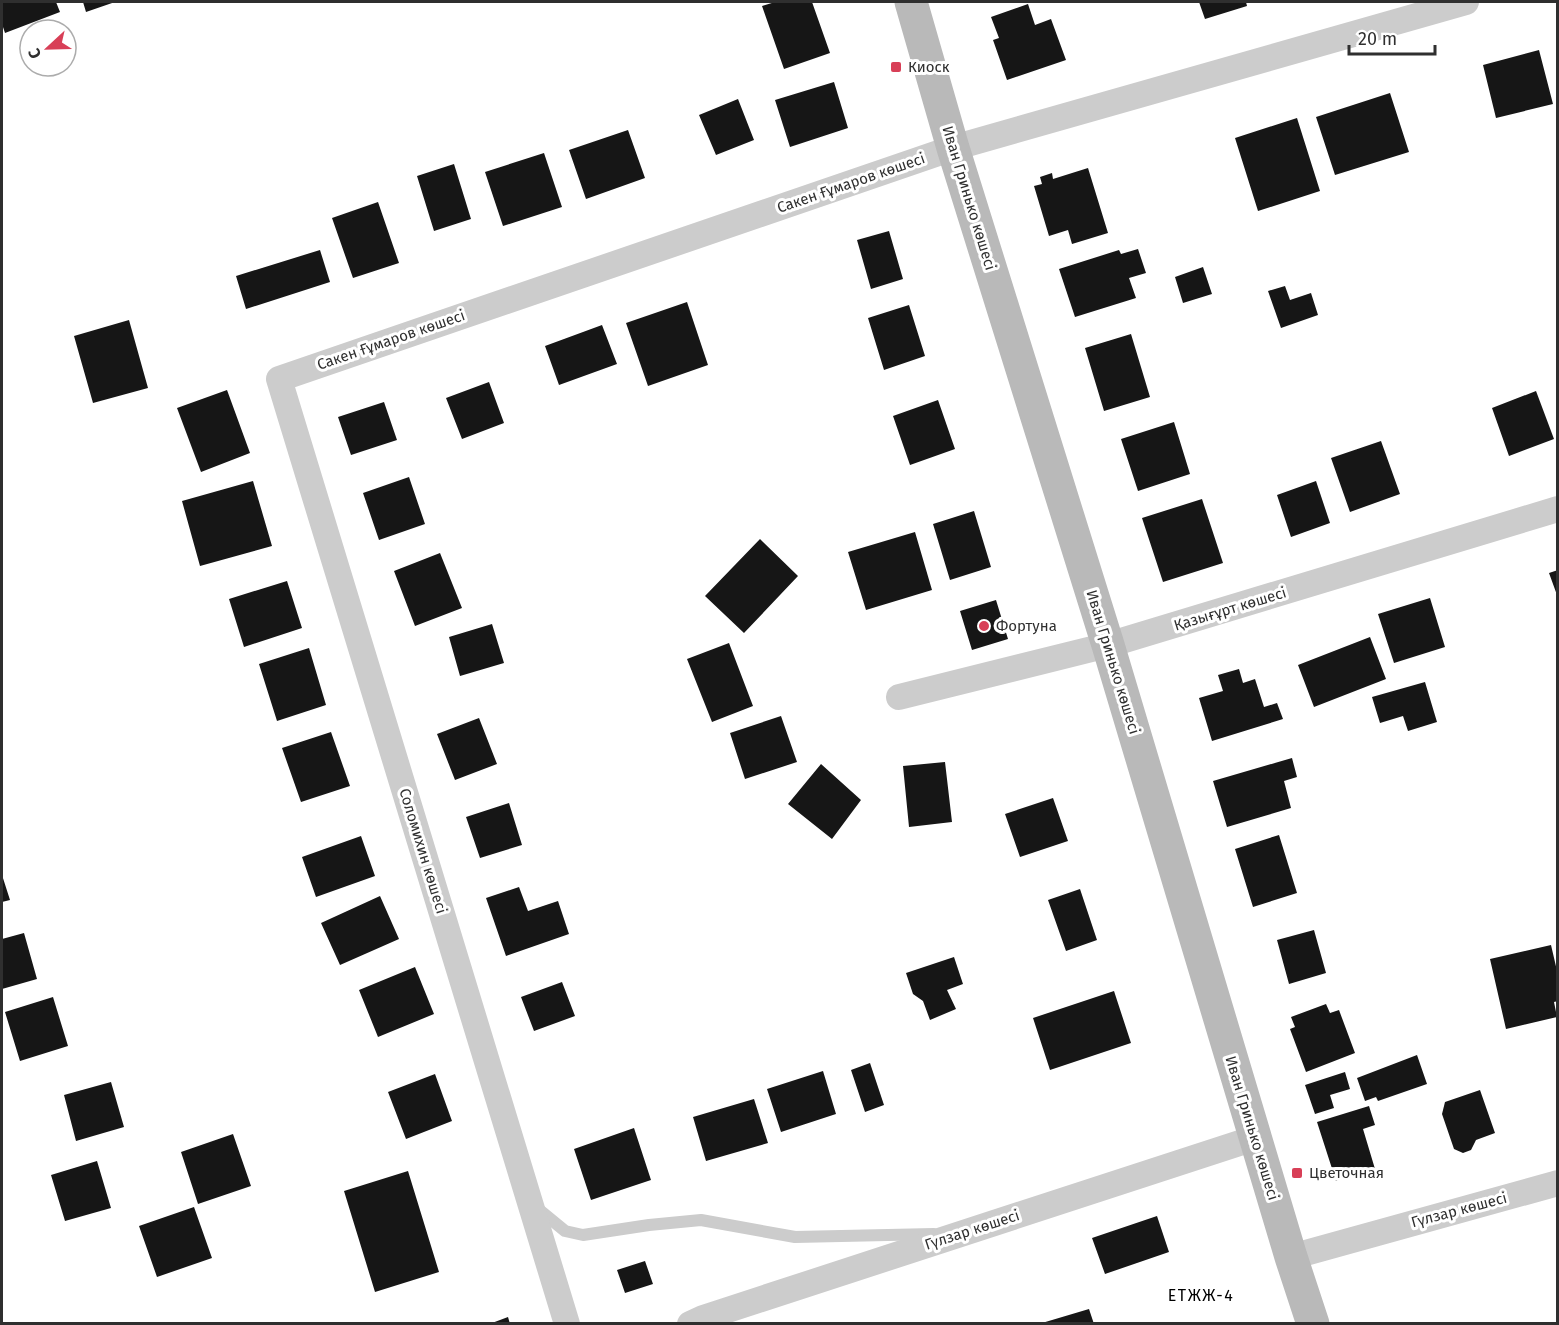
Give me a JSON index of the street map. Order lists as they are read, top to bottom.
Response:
{
  "streets": {
    "street": [
      "Сакен Ғұмаров көшесі",
      "Иван Гринько көшесі",
      "Қазығұрт көшесі",
      "Соломихин көшесі",
      "Гүлзар көшесі"
    ]
  },
  "crossings": [
    ["Сакен Ғұмаров көшесі", "Иван Гринько көшесі"],
    ["Сакен Ғұмаров көшесі", "Соломихин көшесі"],
    ["Иван Гринько көшесі", "Қазығұрт көшесі"],
    ["Иван Гринько көшесі", "Гүлзар көшесі"]
  ],
  "districts": ["ЕТЖЖ-4"],
  "places": {
    "transit": ["Киоск", "Цветочная"],
    "other": ["Фортуна"]
  },
  "scale_bar": "20 m",
  "north": "left"
}
